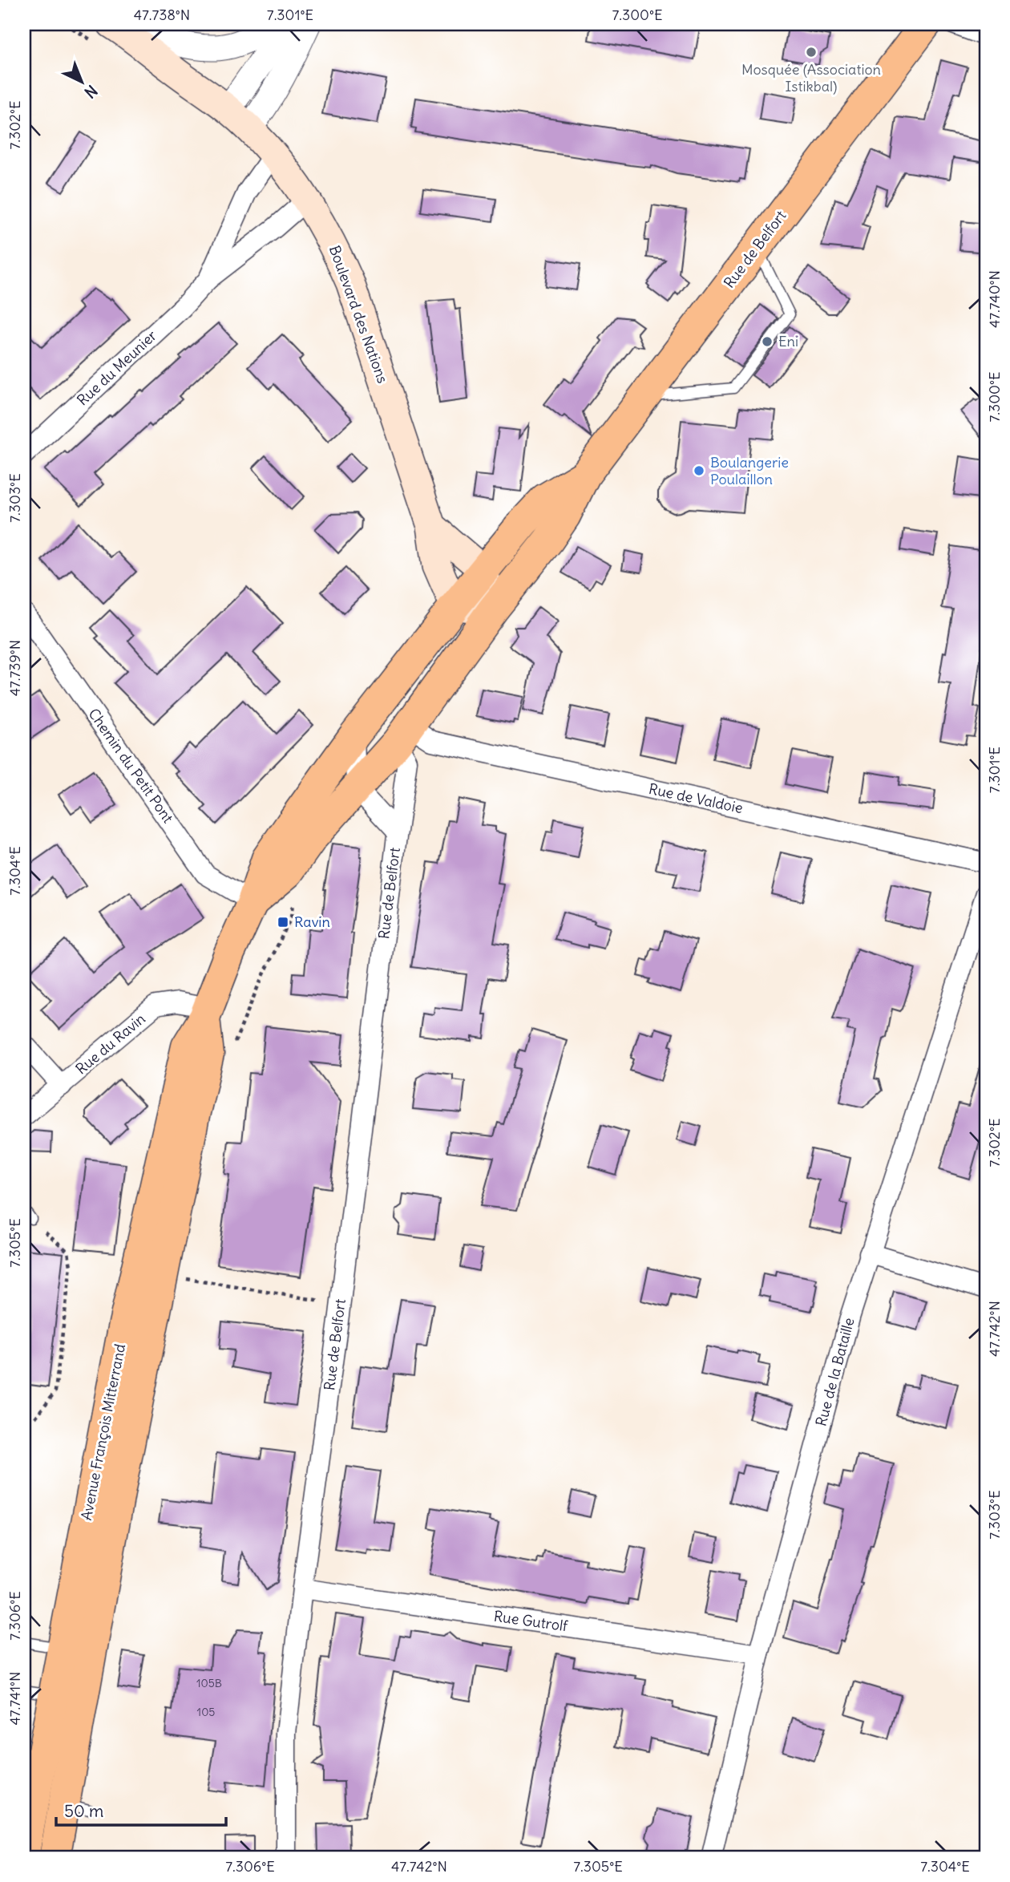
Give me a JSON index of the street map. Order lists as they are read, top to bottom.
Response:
{
  "streets": {
    "main road": ["Rue de Belfort", "Boulevard des Nations", "Avenue François Mitterrand"],
    "street": [
      "Rue du Meunier",
      "Chemin du Petit Pont",
      "Rue de Valdoie",
      "Rue du Ravin",
      "Rue de la Bataille",
      "Rue Gutrolf"
    ]
  },
  "crossings": [
    ["Rue de Belfort", "Boulevard des Nations"],
    ["Rue de Belfort", "Rue de Valdoie"],
    ["Rue de Belfort", "Avenue François Mitterrand"],
    ["Rue de Belfort", "Rue Gutrolf"],
    ["Boulevard des Nations", "Rue du Meunier"],
    ["Chemin du Petit Pont", "Avenue François Mitterrand"],
    ["Rue du Ravin", "Avenue François Mitterrand"],
    ["Rue de la Bataille", "Rue Gutrolf"]
  ],
  "places": {
    "other": ["Mosquée (Association Istikbal)", "Eni", "Boulangerie Poulaillon"],
    "transit": ["Ravin"]
  },
  "house_numbers": ["105B", "105"],
  "scale_bar": "50 m",
  "north": "bottom right",
  "coordinates": [
    "47.738°N",
    "7.301°E",
    "7.300°E",
    "7.302°E",
    "47.740°N",
    "7.303°E",
    "47.739°N",
    "7.304°E",
    "7.305°E",
    "47.742°N",
    "7.306°E",
    "47.741°N"
  ]
}
